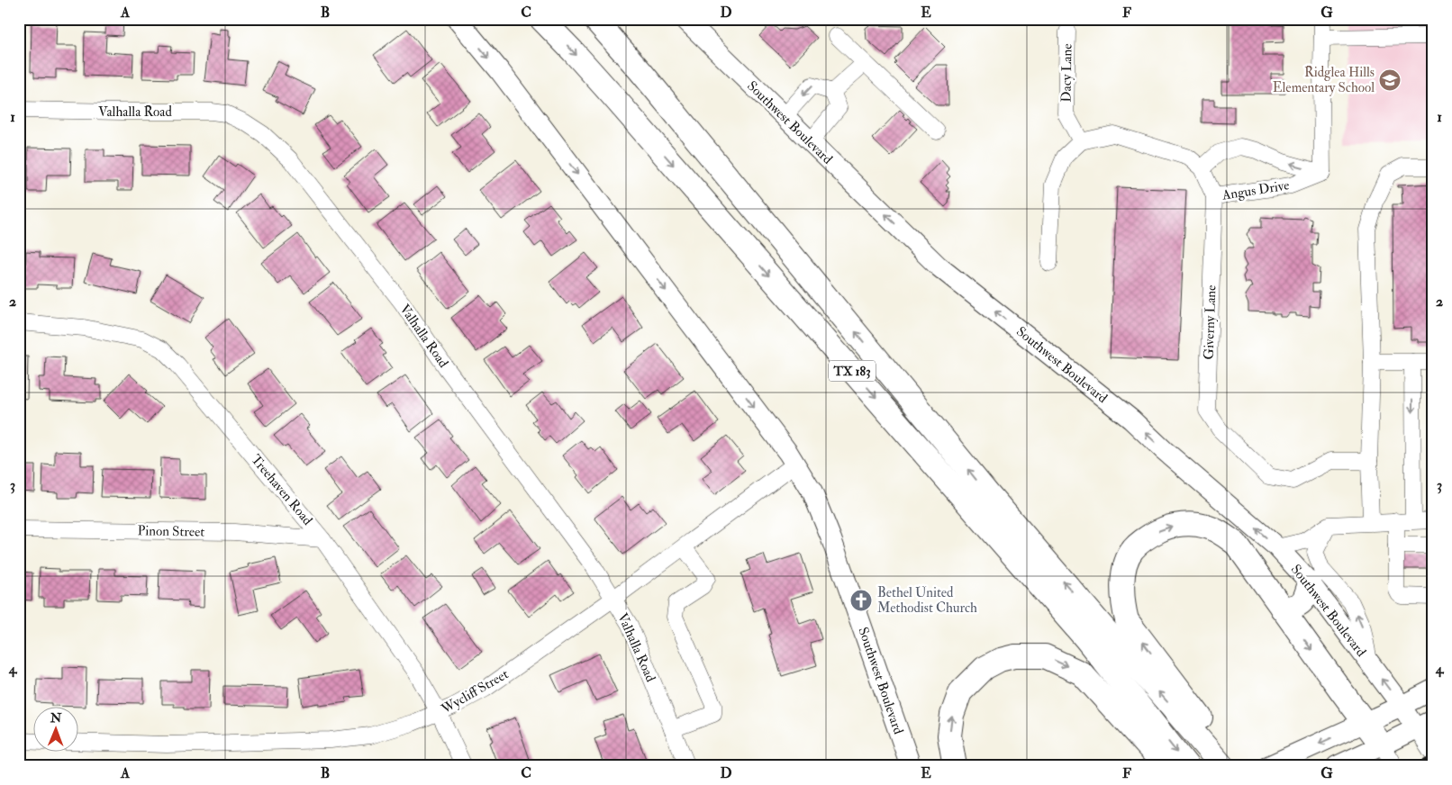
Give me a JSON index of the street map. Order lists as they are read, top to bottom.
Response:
{
  "streets": {
    "highway": ["TX 183"],
    "main road": ["Southwest Boulevard"],
    "street": [
      "Dacy Lane",
      "Valhalla Road",
      "Angus Drive",
      "Giverny Lane",
      "Treehaven Road",
      "Pinon Street",
      "Wycliff Street"
    ]
  },
  "crossings": [
    ["Valhalla Road", "Wycliff Street"],
    ["Southwest Boulevard", "Wycliff Street"],
    ["Angus Drive", "Giverny Lane"],
    ["Treehaven Road", "Pinon Street"],
    ["Treehaven Road", "Wycliff Street"]
  ],
  "places": {
    "school or university": ["Ridglea Hills Elementary School"],
    "church": ["Bethel United Methodist Church"]
  },
  "north": "top",
  "grid": {
    "columns": [
      "A",
      "B",
      "C",
      "D",
      "E",
      "F",
      "G"
    ],
    "rows": [
      "1",
      "2",
      "3",
      "4"
    ]
  }
}
